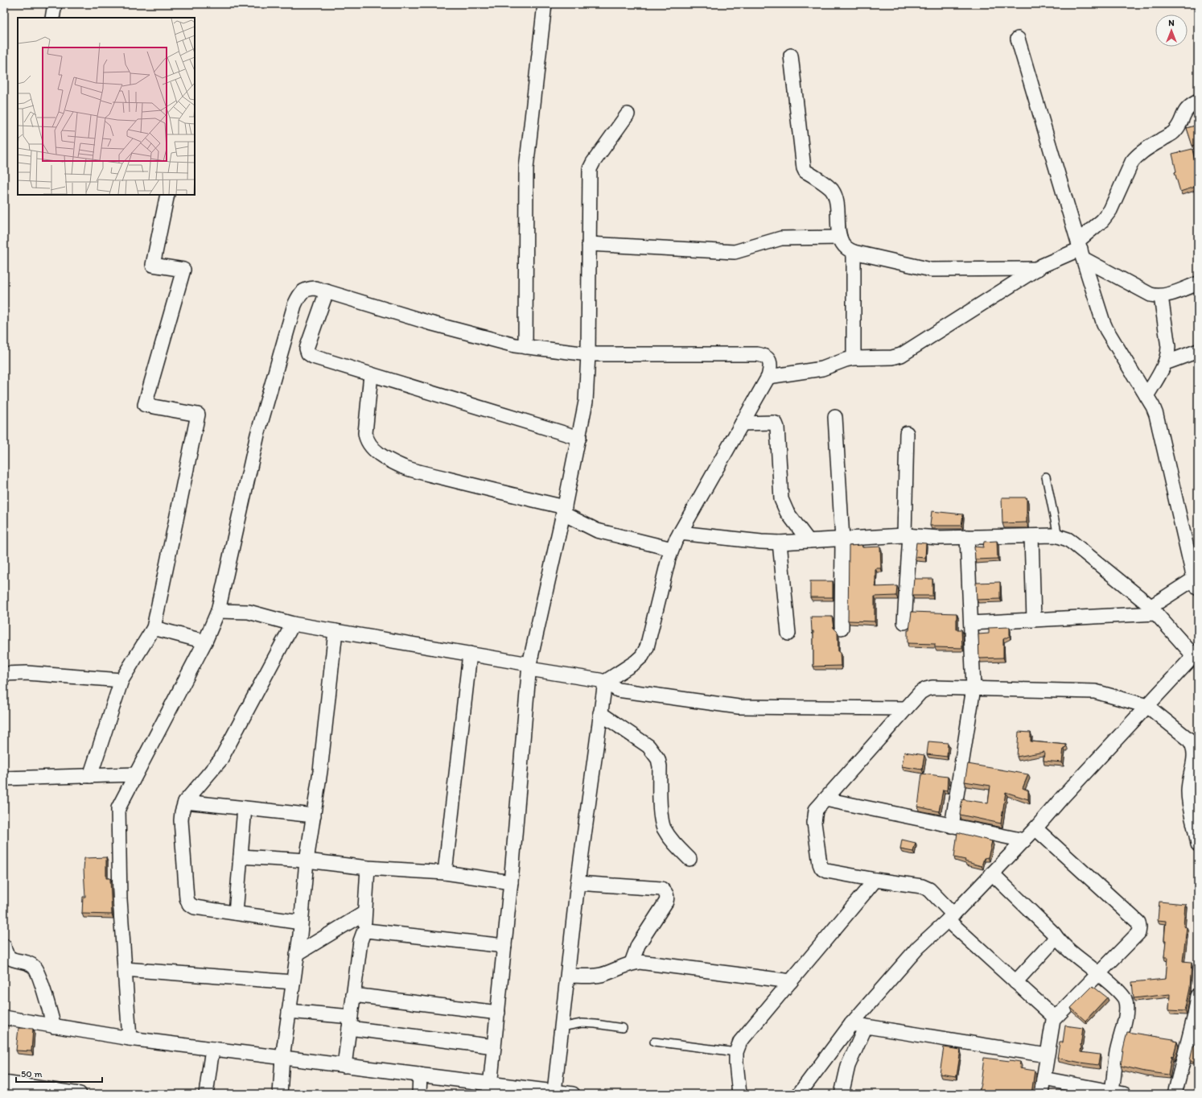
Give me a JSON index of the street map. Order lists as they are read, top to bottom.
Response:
{
  "scale_bar": "50 m",
  "north": "top"
}
